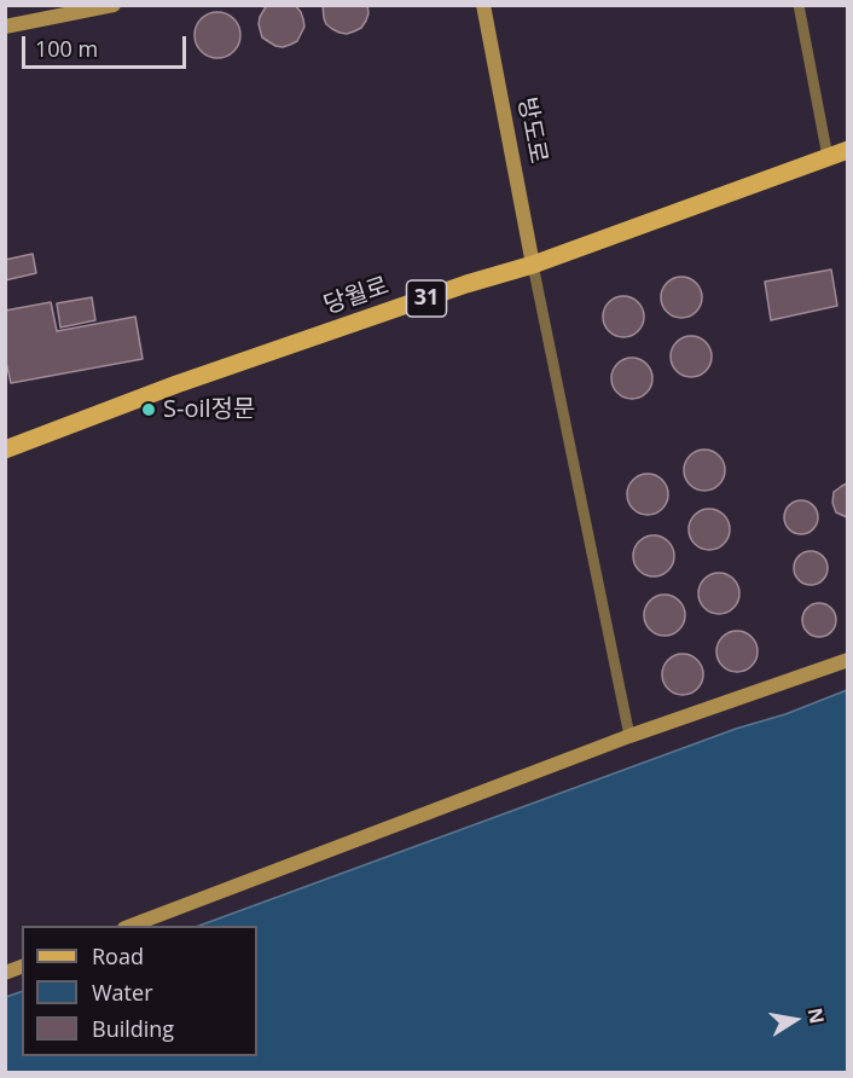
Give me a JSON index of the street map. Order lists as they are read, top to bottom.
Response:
{
  "streets": {
    "main road": ["방도로", "당월로", "31"]
  },
  "crossings": [
    ["방도로", "당월로"]
  ],
  "places": ["S-oil정문"],
  "legend": ["Road", "Water", "Building"],
  "scale_bar": "100 m",
  "north": "right"
}
